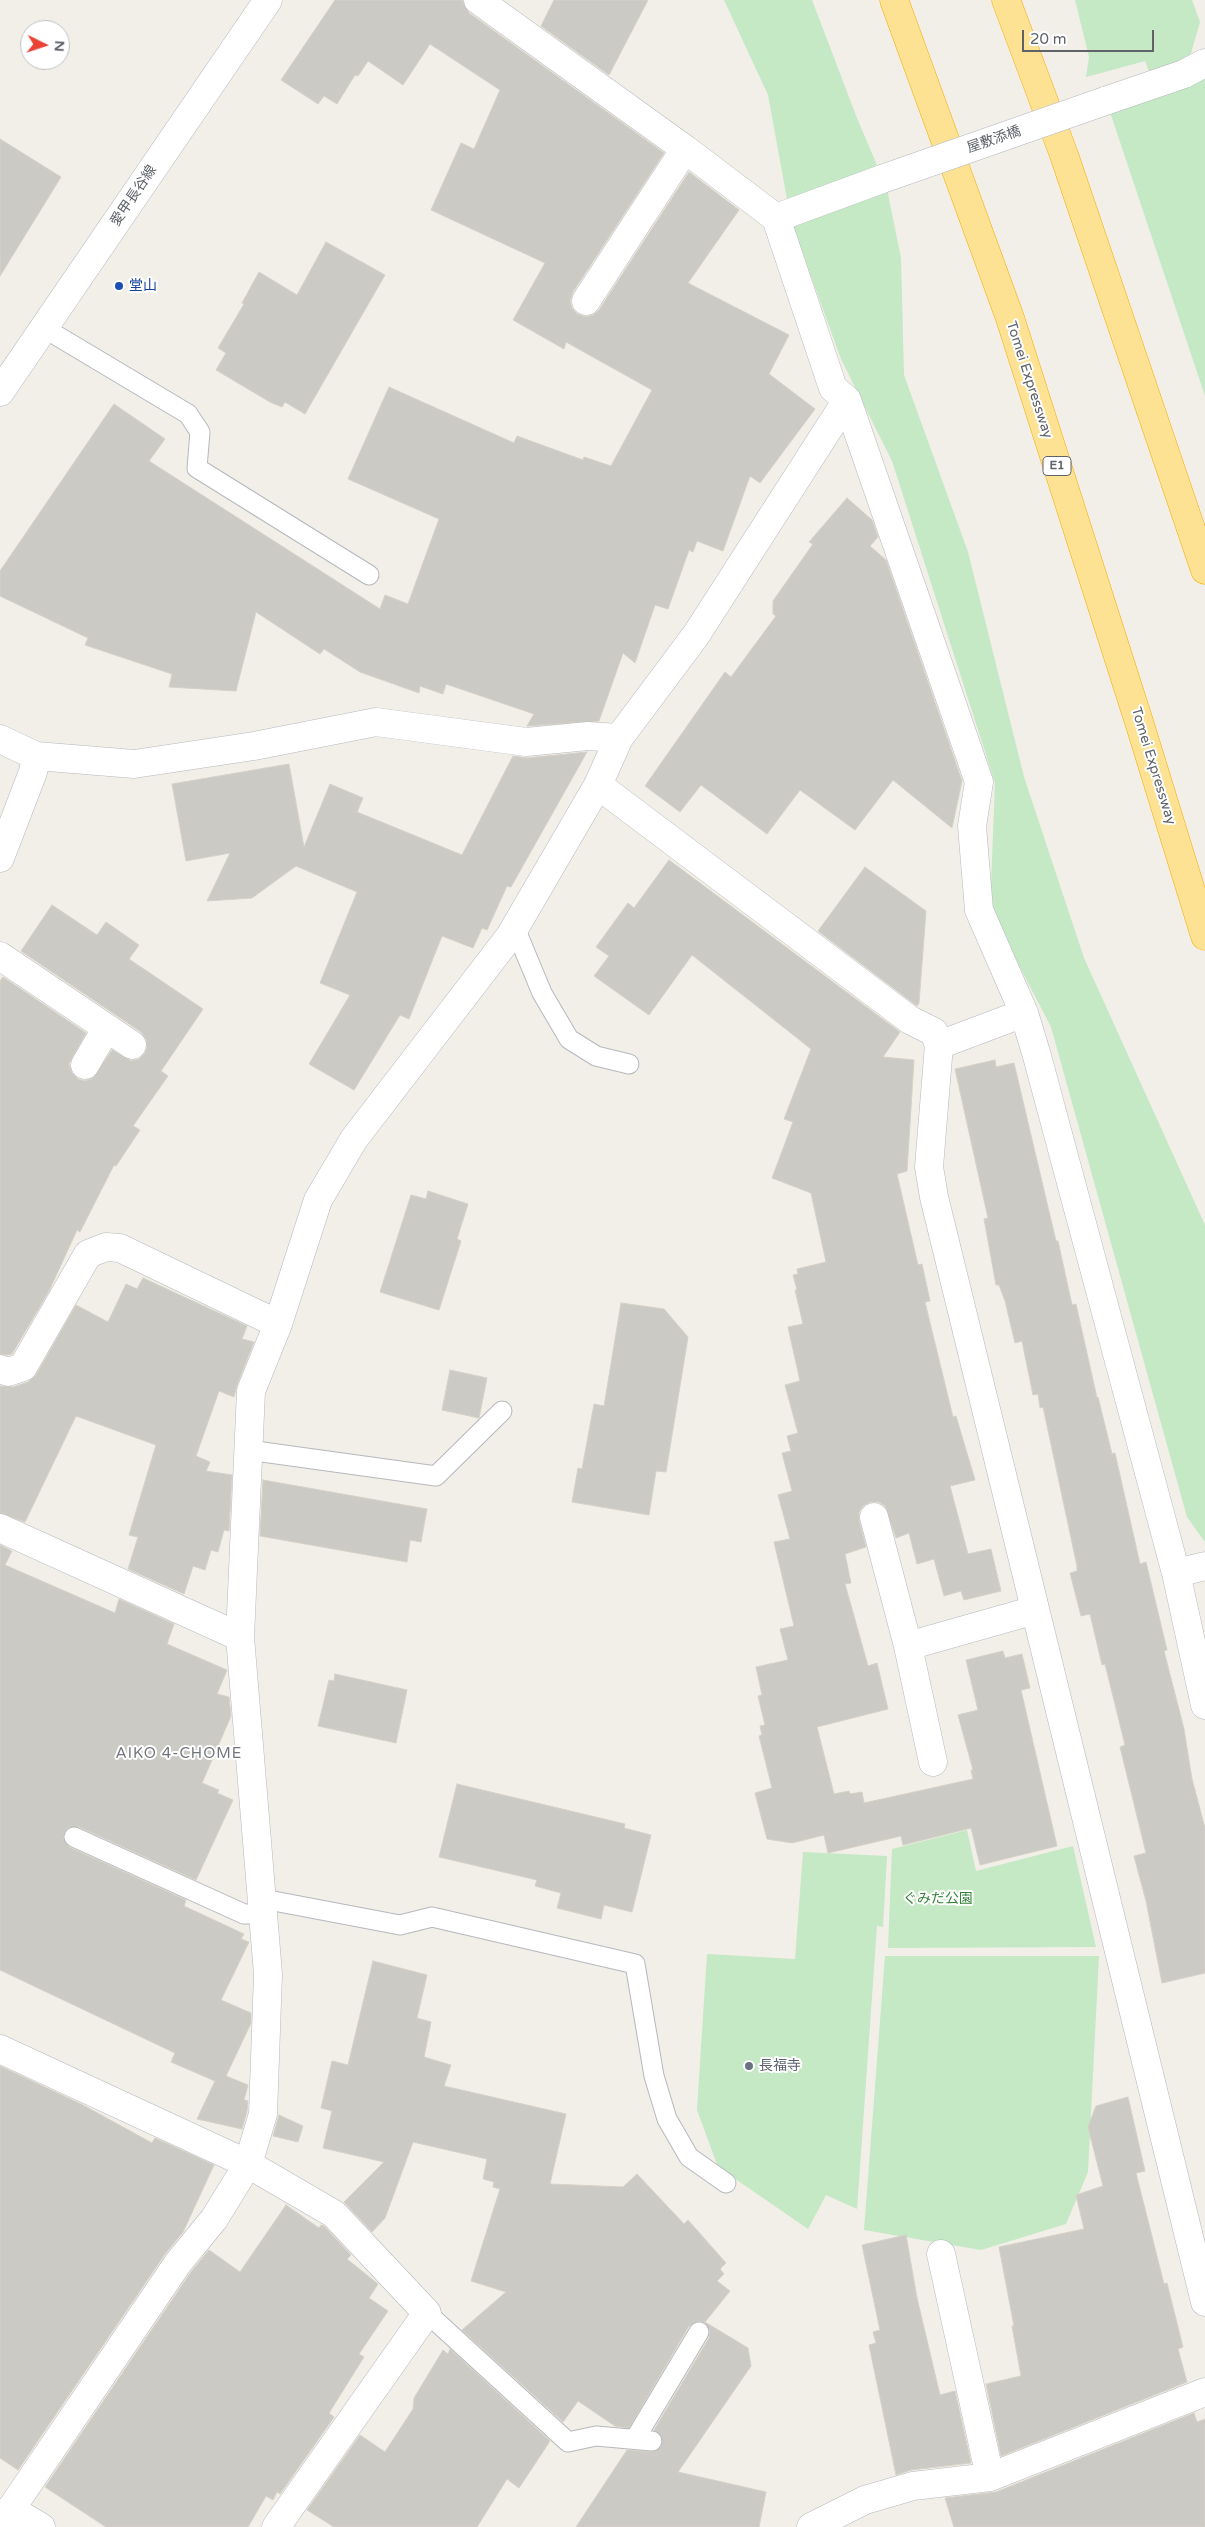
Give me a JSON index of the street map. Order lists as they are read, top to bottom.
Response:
{
  "streets": {
    "highway": ["Tomei Expressway", "E1"],
    "street": ["屋敷添橋", "愛甲長谷線"]
  },
  "districts": ["AIKO 4-CHOME"],
  "parks": ["ぐみだ公園"],
  "places": ["堂山", "長福寺"],
  "scale_bar": "20 m",
  "north": "right"
}
